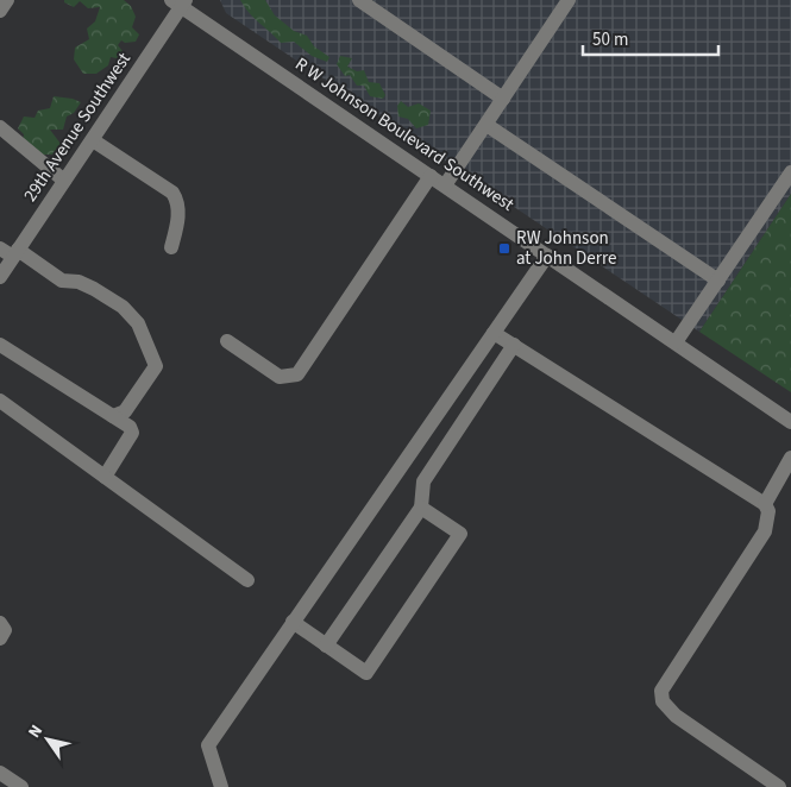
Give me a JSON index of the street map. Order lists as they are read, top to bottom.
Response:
{
  "streets": {
    "street": ["29th Avenue Southwest", "R W Johnson Boulevard Southwest"]
  },
  "crossings": [
    ["29th Avenue Southwest", "R W Johnson Boulevard Southwest"]
  ],
  "places": {
    "transit": ["RW Johnson at John Derre"]
  },
  "scale_bar": "50 m",
  "north": "top left"
}
